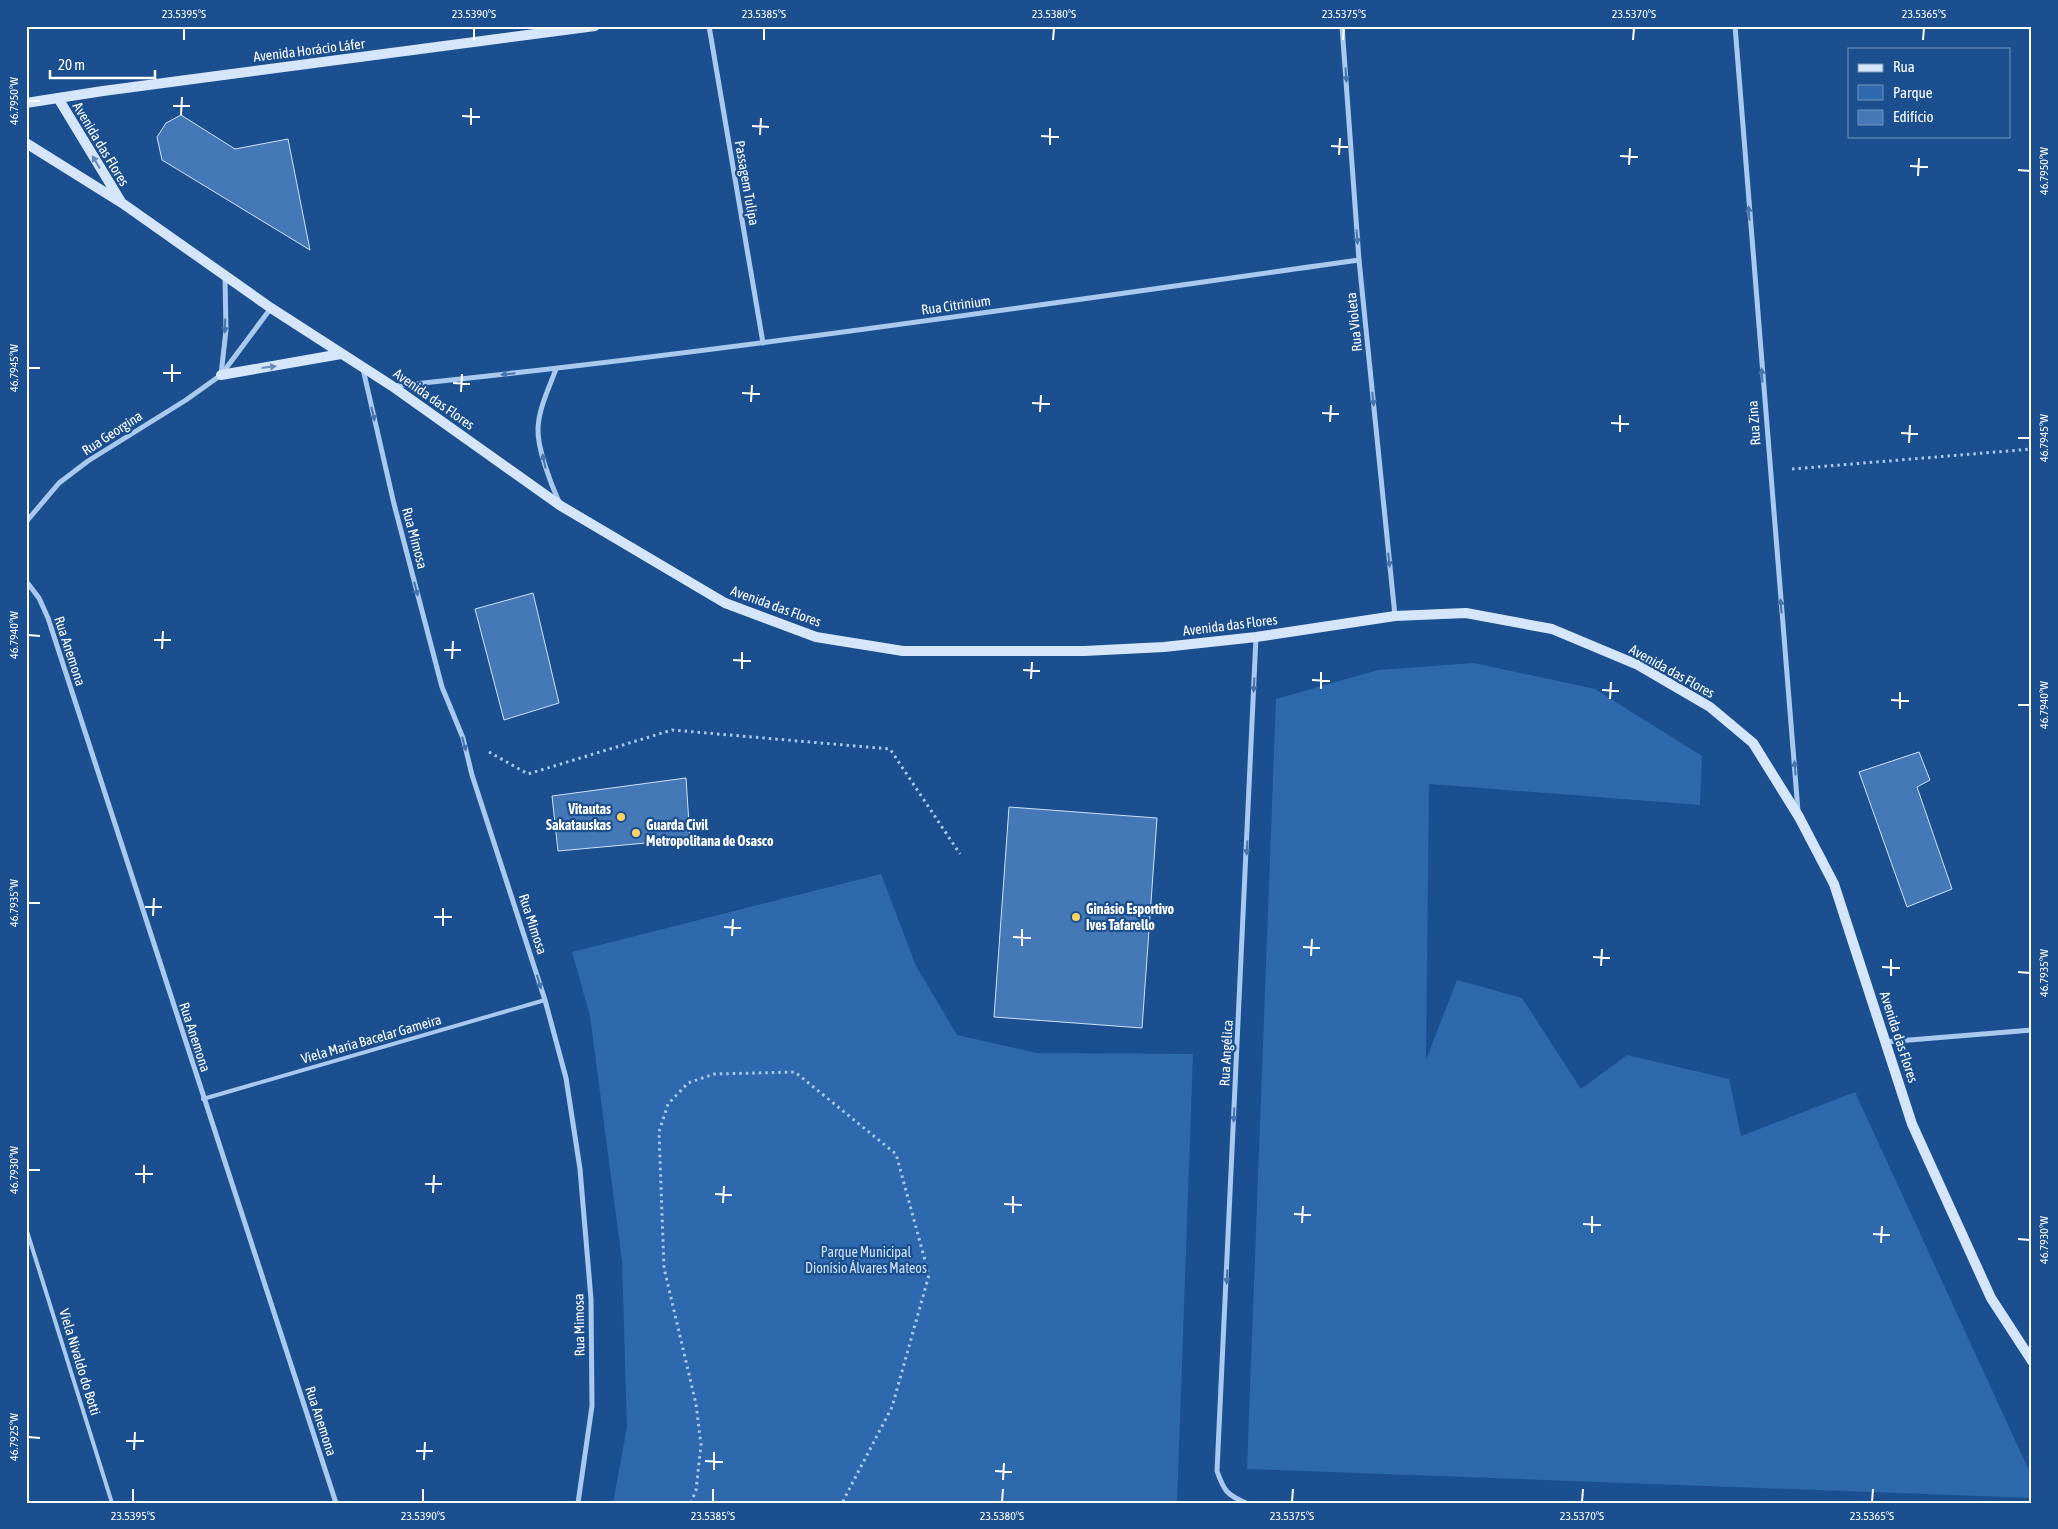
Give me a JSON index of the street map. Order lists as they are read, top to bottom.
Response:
{
  "streets": {
    "main road": ["Avenida Horácio Láfer", "Avenida das Flores"],
    "street": [
      "Passagem Tulipa",
      "Rua Citrinium",
      "Rua Violeta",
      "Rua Zina",
      "Rua Georgina",
      "Rua Mimosa",
      "Rua Anemona",
      "Rua Angélica"
    ],
    "lane": ["Viela Maria Bacelar Gameira", "Viela Nivaldo do Botti"]
  },
  "crossings": [
    ["Avenida Horácio Láfer", "Avenida das Flores"],
    ["Avenida das Flores", "Rua Citrinium"],
    ["Avenida das Flores", "Rua Violeta"],
    ["Avenida das Flores", "Rua Zina"],
    ["Avenida das Flores", "Rua Georgina"],
    ["Avenida das Flores", "Rua Mimosa"],
    ["Avenida das Flores", "Rua Angélica"],
    ["Passagem Tulipa", "Rua Citrinium"],
    ["Rua Citrinium", "Rua Violeta"],
    ["Rua Mimosa", "Viela Maria Bacelar Gameira"],
    ["Rua Anemona", "Viela Maria Bacelar Gameira"]
  ],
  "one_way": [
    "Rua Violeta",
    "Rua Zina",
    "Rua Mimosa",
    "Rua Angélica"
  ],
  "parks": ["Parque Municipal Dionísio Álvares Mateos"],
  "places": ["Vitautas Sakatauskas", "Guarda Civil Metropolitana de Osasco", "Ginásio Esportivo Ives Tafarello"],
  "legend": ["Rua", "Parque", "Edifício"],
  "scale_bar": "20 m",
  "coordinates": [
    "23.5395°S",
    "23.5390°S",
    "23.5385°S",
    "23.5380°S",
    "23.5375°S",
    "23.5370°S",
    "23.5365°S",
    "46.7950°W",
    "46.7945°W",
    "46.7940°W",
    "46.7935°W",
    "46.7930°W",
    "46.7925°W"
  ]
}
